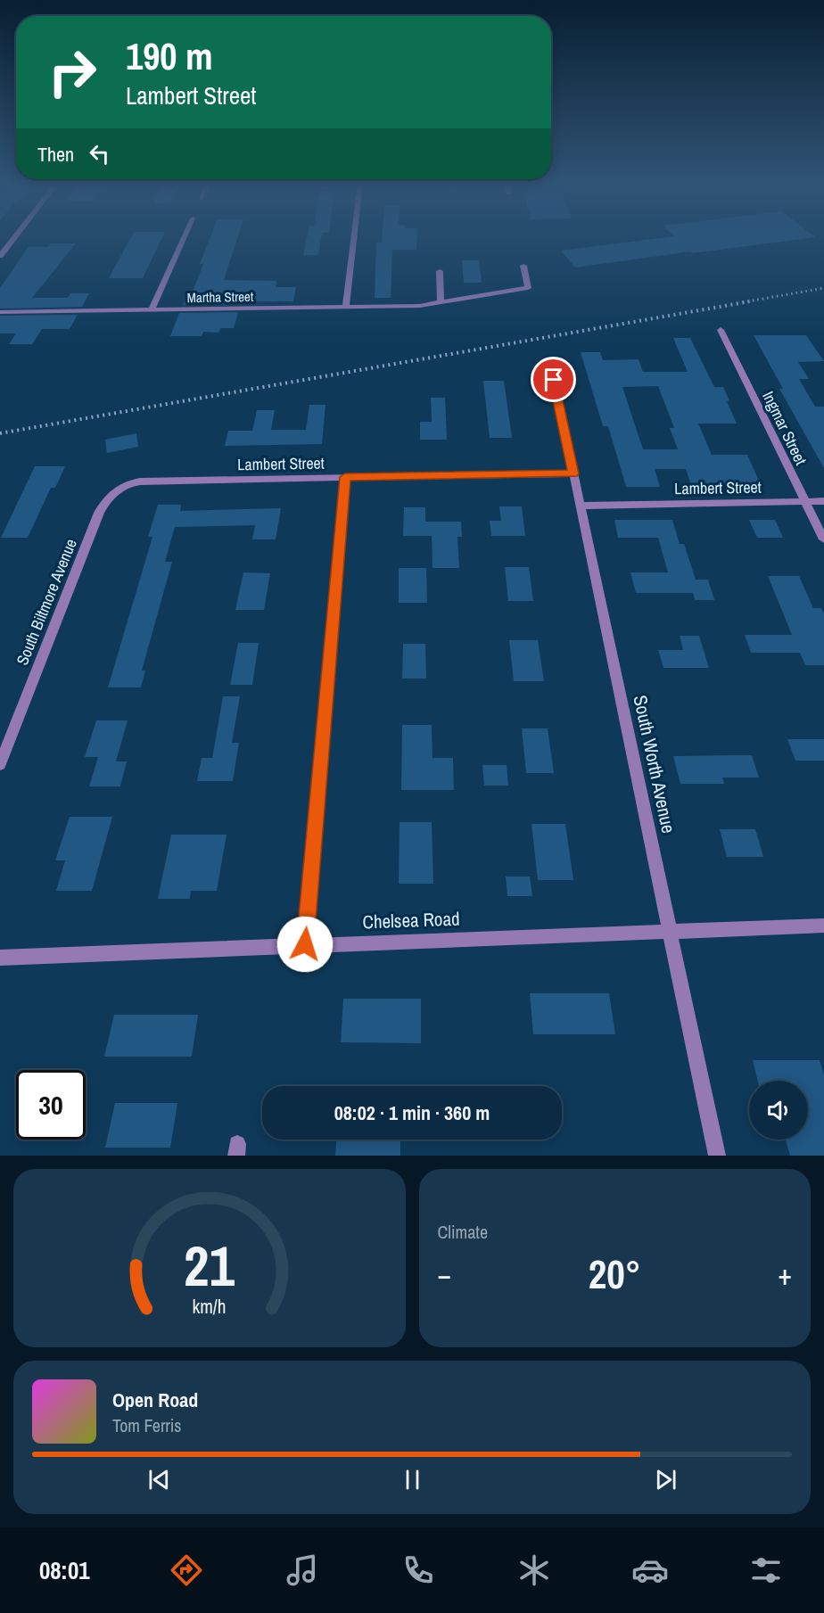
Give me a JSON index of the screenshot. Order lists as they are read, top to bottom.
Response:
{
  "streets": {
    "street": [
      "Martha Street",
      "Ingmar Street",
      "Lambert Street",
      "South Biltmore Avenue",
      "South Worth Avenue",
      "Chelsea Road"
    ]
  },
  "crossings": [
    ["Ingmar Street", "Lambert Street"],
    ["Lambert Street", "South Biltmore Avenue"],
    ["Lambert Street", "South Worth Avenue"],
    ["South Worth Avenue", "Chelsea Road"]
  ],
  "page": {
    "turn": ["190 m", "Lambert Street"],
    "then": "Then",
    "limit": "30",
    "trip": "08:02 · 1 min · 360 m",
    "tile": "Climate",
    "heat": ["−", "20°", "+"],
    "song": ["Open Road", "Tom Ferris"],
    "tabs": "08:01",
    "gauge": ["21", "km/h"]
  }
}
